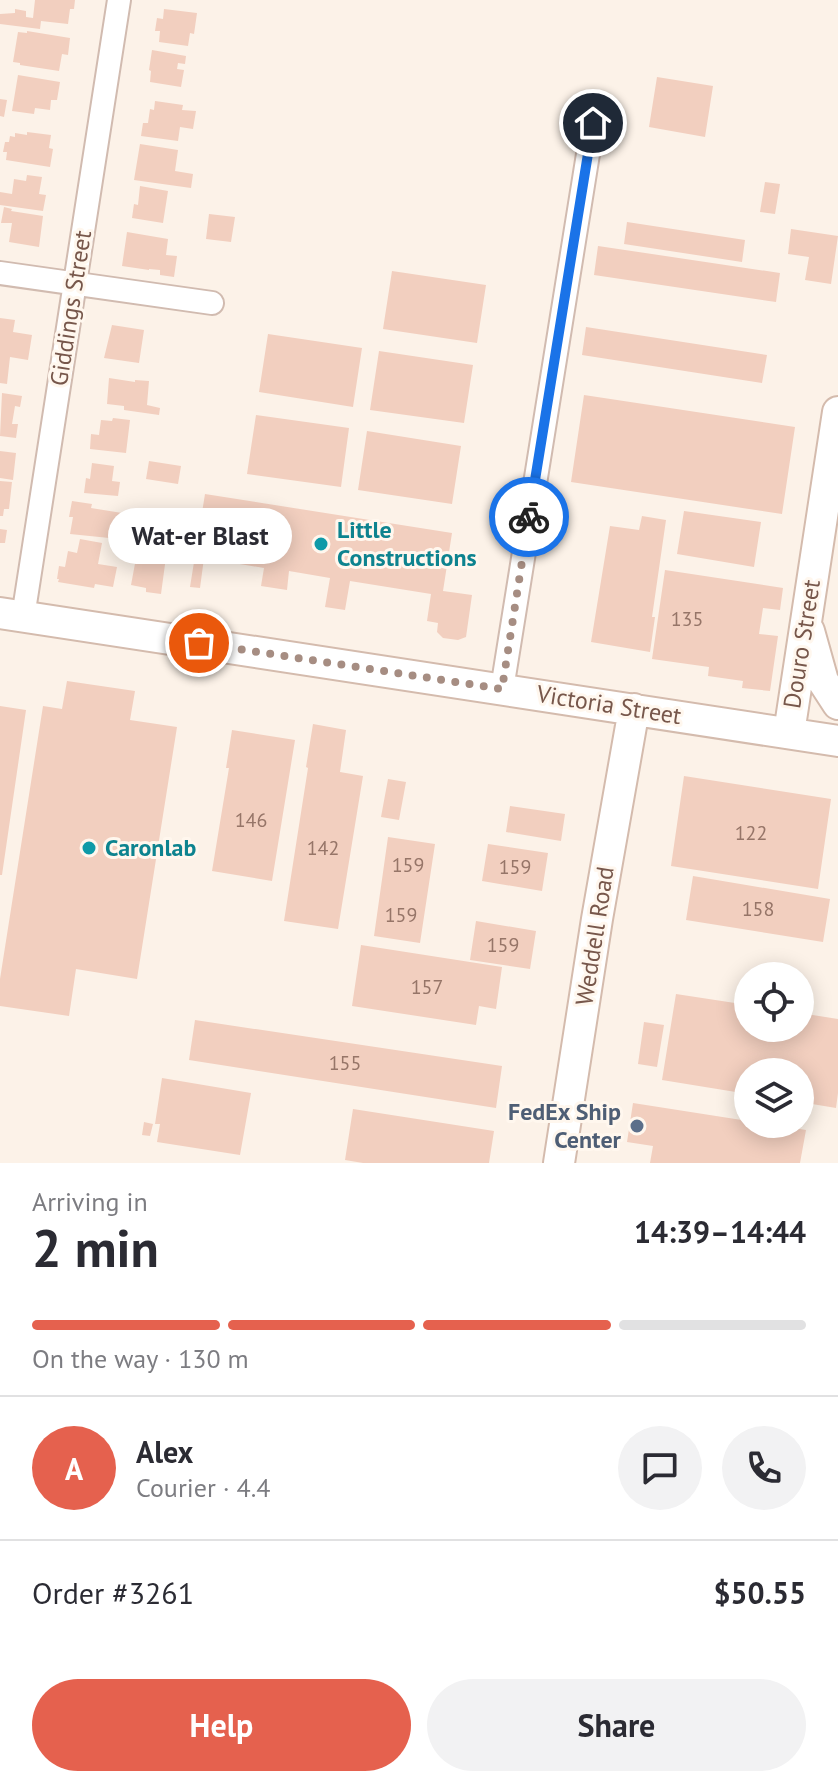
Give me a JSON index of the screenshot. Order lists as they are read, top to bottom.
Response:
{
  "streets": {
    "street": [
      "Giddings Street",
      "Douro Street",
      "Victoria Street",
      "Weddell Road"
    ]
  },
  "crossings": [
    ["Giddings Street", "Victoria Street"],
    ["Douro Street", "Victoria Street"],
    ["Victoria Street", "Weddell Road"]
  ],
  "places": [
    "Little Constructions",
    "Wat-er Blast",
    "Caronlab",
    "FedEx Ship Center"
  ],
  "house_numbers": [
    "135",
    "146",
    "122",
    "142",
    "159",
    "159",
    "158",
    "159",
    "159",
    "157",
    "155"
  ],
  "page": {
    "bubble": "Wat-er Blast",
    "heading": ["2 min", "Arriving in", "14:39–14:44"],
    "panel": [
      "Alex",
      "Courier · 4.4",
      "Order #3261",
      "$50.55"
    ],
    "bar": "On the way · 130 m",
    "round": "A",
    "buttons": ["Help", "Share"]
  }
}
